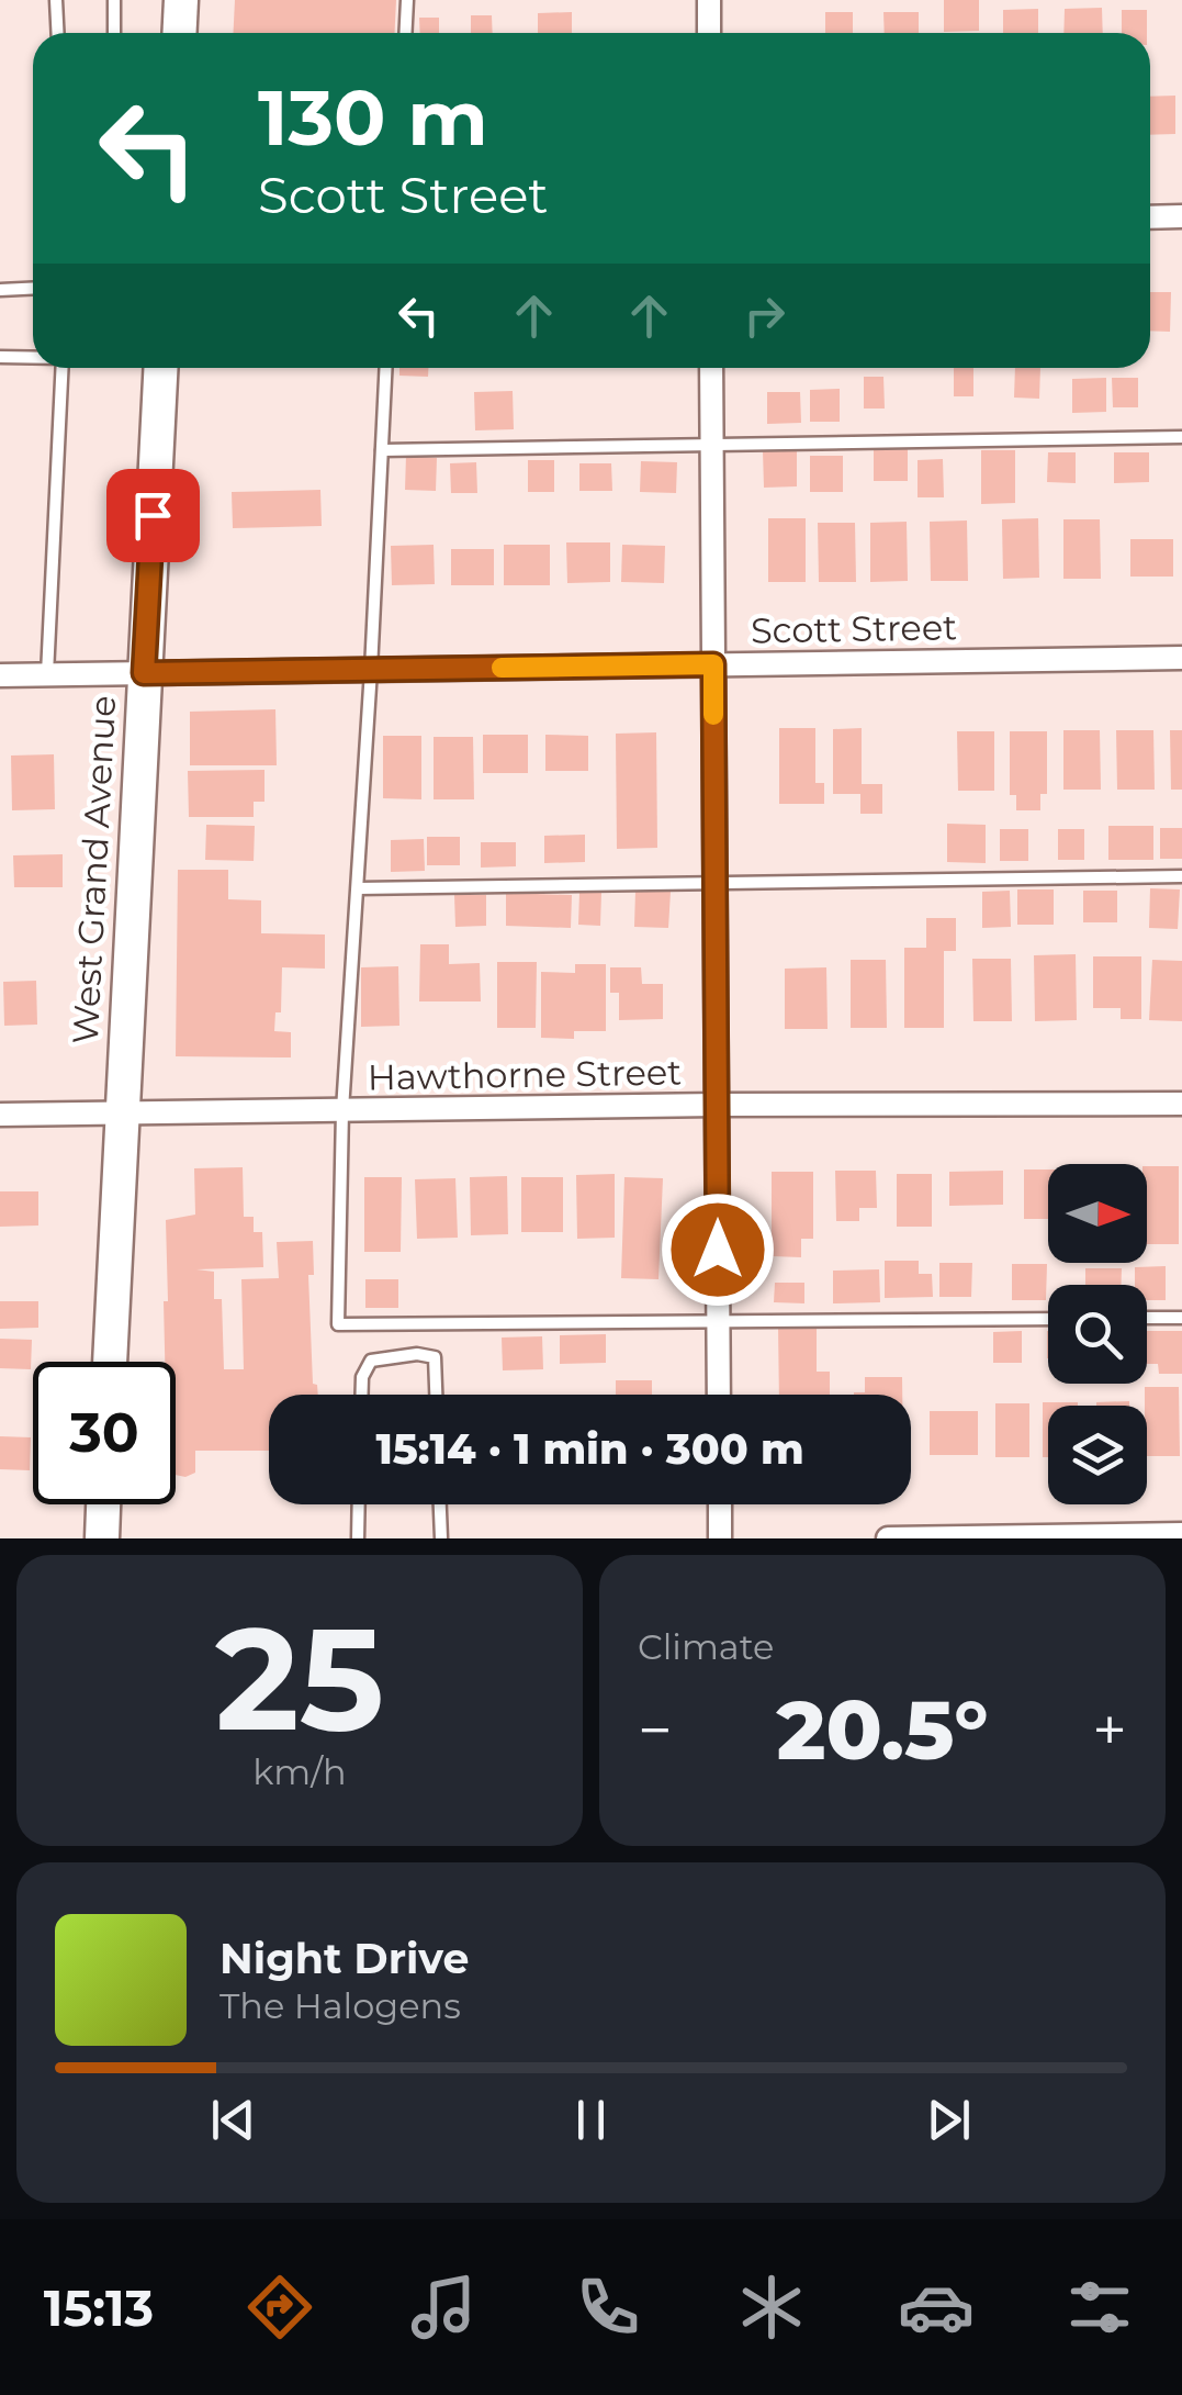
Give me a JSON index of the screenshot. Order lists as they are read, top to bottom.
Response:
{
  "streets": {
    "main road": ["West Grand Avenue"],
    "street": ["Scott Street", "Hawthorne Street"]
  },
  "crossings": [
    ["Scott Street", "West Grand Avenue"],
    ["West Grand Avenue", "Hawthorne Street"]
  ],
  "north": "right",
  "page": {
    "turn": ["130 m", "Scott Street"],
    "limit": "30",
    "trip": "15:14 · 1 min · 300 m",
    "tile": [
      ["25", "km/h"],
      "Climate"
    ],
    "heat": ["−", "20.5°", "+"],
    "song": ["Night Drive", "The Halogens"],
    "tabs": "15:13"
  }
}
